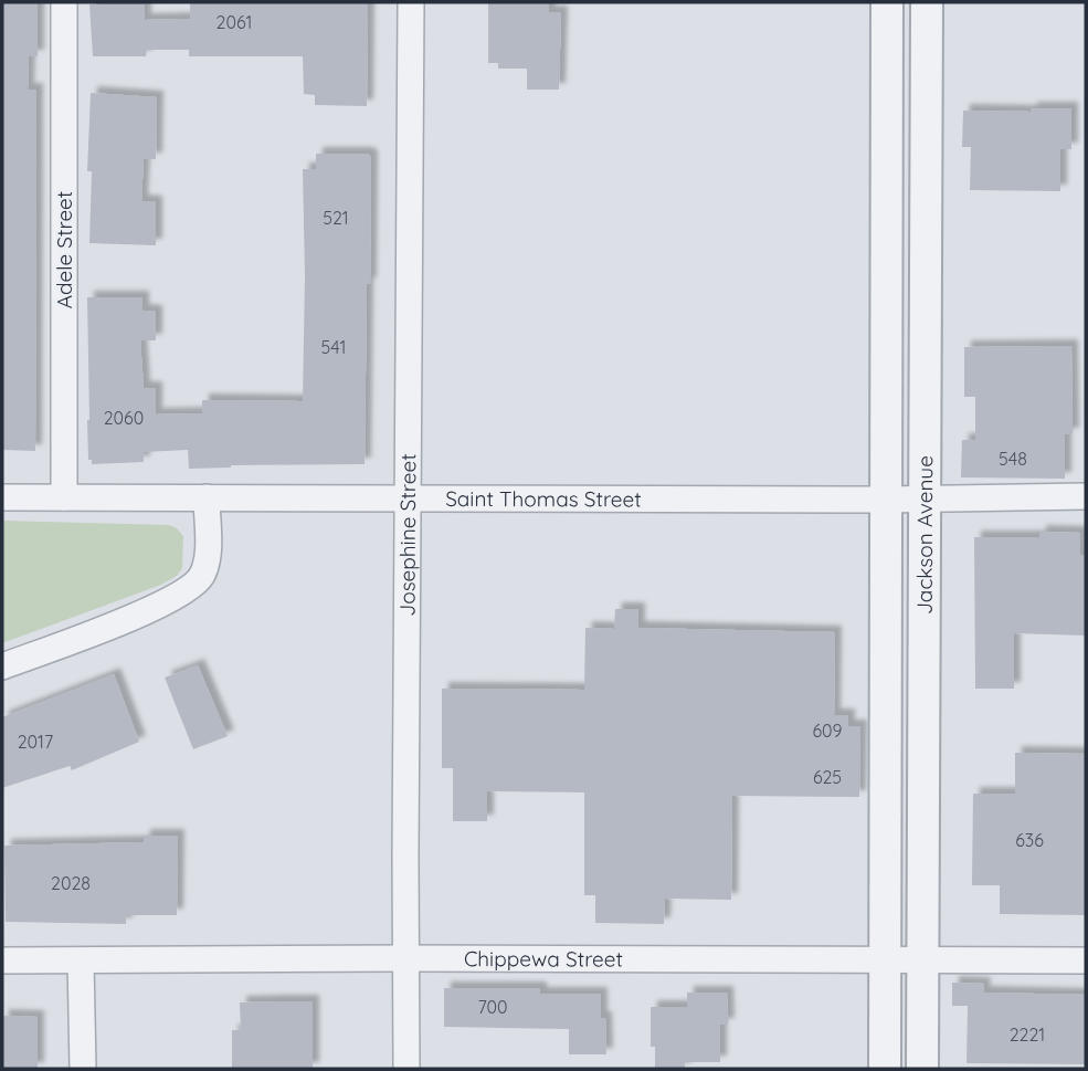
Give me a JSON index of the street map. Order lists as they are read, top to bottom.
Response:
{
  "streets": {
    "street": [
      "Adele Street",
      "Saint Thomas Street",
      "Josephine Street",
      "Jackson Avenue",
      "Chippewa Street"
    ]
  },
  "crossings": [
    ["Adele Street", "Saint Thomas Street"],
    ["Saint Thomas Street", "Josephine Street"],
    ["Saint Thomas Street", "Jackson Avenue"],
    ["Josephine Street", "Chippewa Street"],
    ["Jackson Avenue", "Chippewa Street"]
  ],
  "house_numbers": [
    "2061",
    "521",
    "541",
    "2060",
    "548",
    "609",
    "2017",
    "625",
    "636",
    "2028",
    "700",
    "2221"
  ]
}
